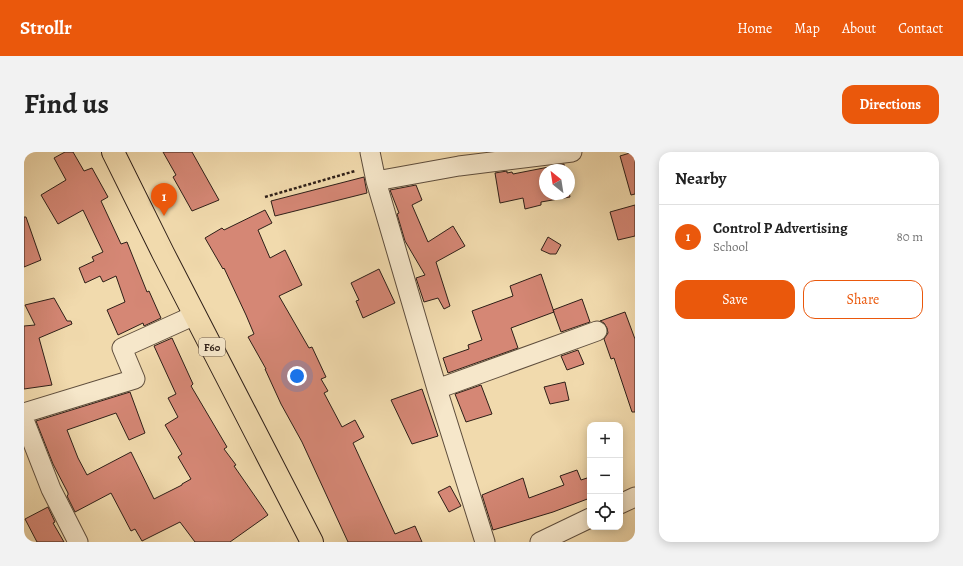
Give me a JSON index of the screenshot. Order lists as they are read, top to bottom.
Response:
{
  "streets": {
    "main road": ["F60"]
  },
  "north": "top left",
  "page": {
    "header": "Strollr",
    "nav": [
      "Home",
      "Map",
      "About",
      "Contact"
    ],
    "title": "Find us",
    "buttons": [
      "Directions",
      ["Save", "Share"]
    ],
    "heading": "Nearby",
    "pins": "1",
    "list": [
      {
        "mark": "1",
        "name": "Control P Advertising",
        "note": "School",
        "value": "80 m"
      }
    ],
    "map_buttons": ["+", "−"]
  }
}
